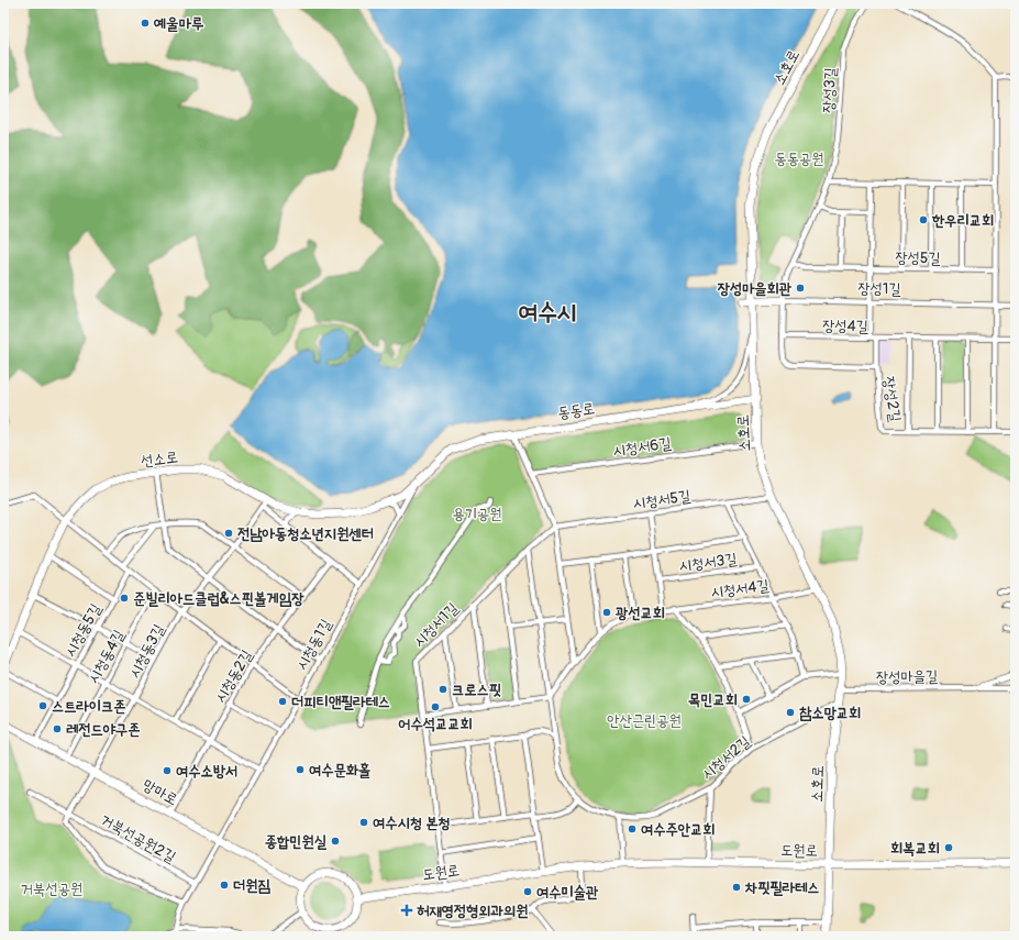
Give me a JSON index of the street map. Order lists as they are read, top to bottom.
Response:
{
  "streets": {
    "street": [
      "소호로",
      "장성3길",
      "장성5길",
      "장성1길",
      "장성4길",
      "장성2길",
      "동동로",
      "시청서6길",
      "선소로",
      "시청서5길",
      "시청서3길",
      "시청서4길",
      "시청서1길",
      "시청동5길",
      "시청동1길",
      "시청동3길",
      "시청동4길",
      "시청동2길",
      "장성마을길",
      "시청서2길",
      "망마로",
      "거북선공원2길",
      "도원로"
    ]
  },
  "crossings": [
    ["소호로", "장성1길"],
    ["소호로", "동동로"],
    ["소호로", "시청서6길"],
    ["소호로", "시청서5길"],
    ["소호로", "시청서4길"],
    ["소호로", "장성마을길"],
    ["소호로", "시청서2길"],
    ["소호로", "도원로"],
    ["장성3길", "장성5길"],
    ["장성3길", "장성1길"],
    ["장성3길", "장성2길"],
    ["장성1길", "장성2길"],
    ["장성4길", "장성2길"],
    ["동동로", "선소로"],
    ["동동로", "시청동1길"],
    ["선소로", "시청동1길"],
    ["선소로", "시청동3길"],
    ["시청서5길", "시청서3길"],
    ["시청서5길", "시청서1길"],
    ["시청서3길", "시청서4길"],
    ["시청서4길", "시청서2길"],
    ["시청서1길", "도원로"],
    ["시청동5길", "망마로"],
    ["시청동1길", "망마로"],
    ["시청동1길", "거북선공원2길"],
    ["시청동3길", "망마로"],
    ["시청동4길", "망마로"],
    ["시청동2길", "망마로"],
    ["망마로", "도원로"]
  ],
  "districts": ["여수시"],
  "parks": [
    "동동공원",
    "용기공원",
    "안산근린공원",
    "거북선공원"
  ],
  "places": {
    "other": [
      "예울마루",
      "한우리교회",
      "장성마을회관",
      "전남아동청소년지원센터",
      "준빌리아드클럽&스핀볼게임장",
      "광선교회",
      "크로스핏",
      "목민교회",
      "더피티앤필라테스",
      "스트라이크존",
      "어수석교교회",
      "참소망교회",
      "레전드야구존",
      "여수문화홀",
      "여수소방서",
      "여수시청 본청",
      "여수주안교회",
      "종합민원실",
      "회복교회",
      "더원짐",
      "차핏필라테스",
      "여수미술관"
    ],
    "health": ["허재영정형외과의원"]
  }
}
